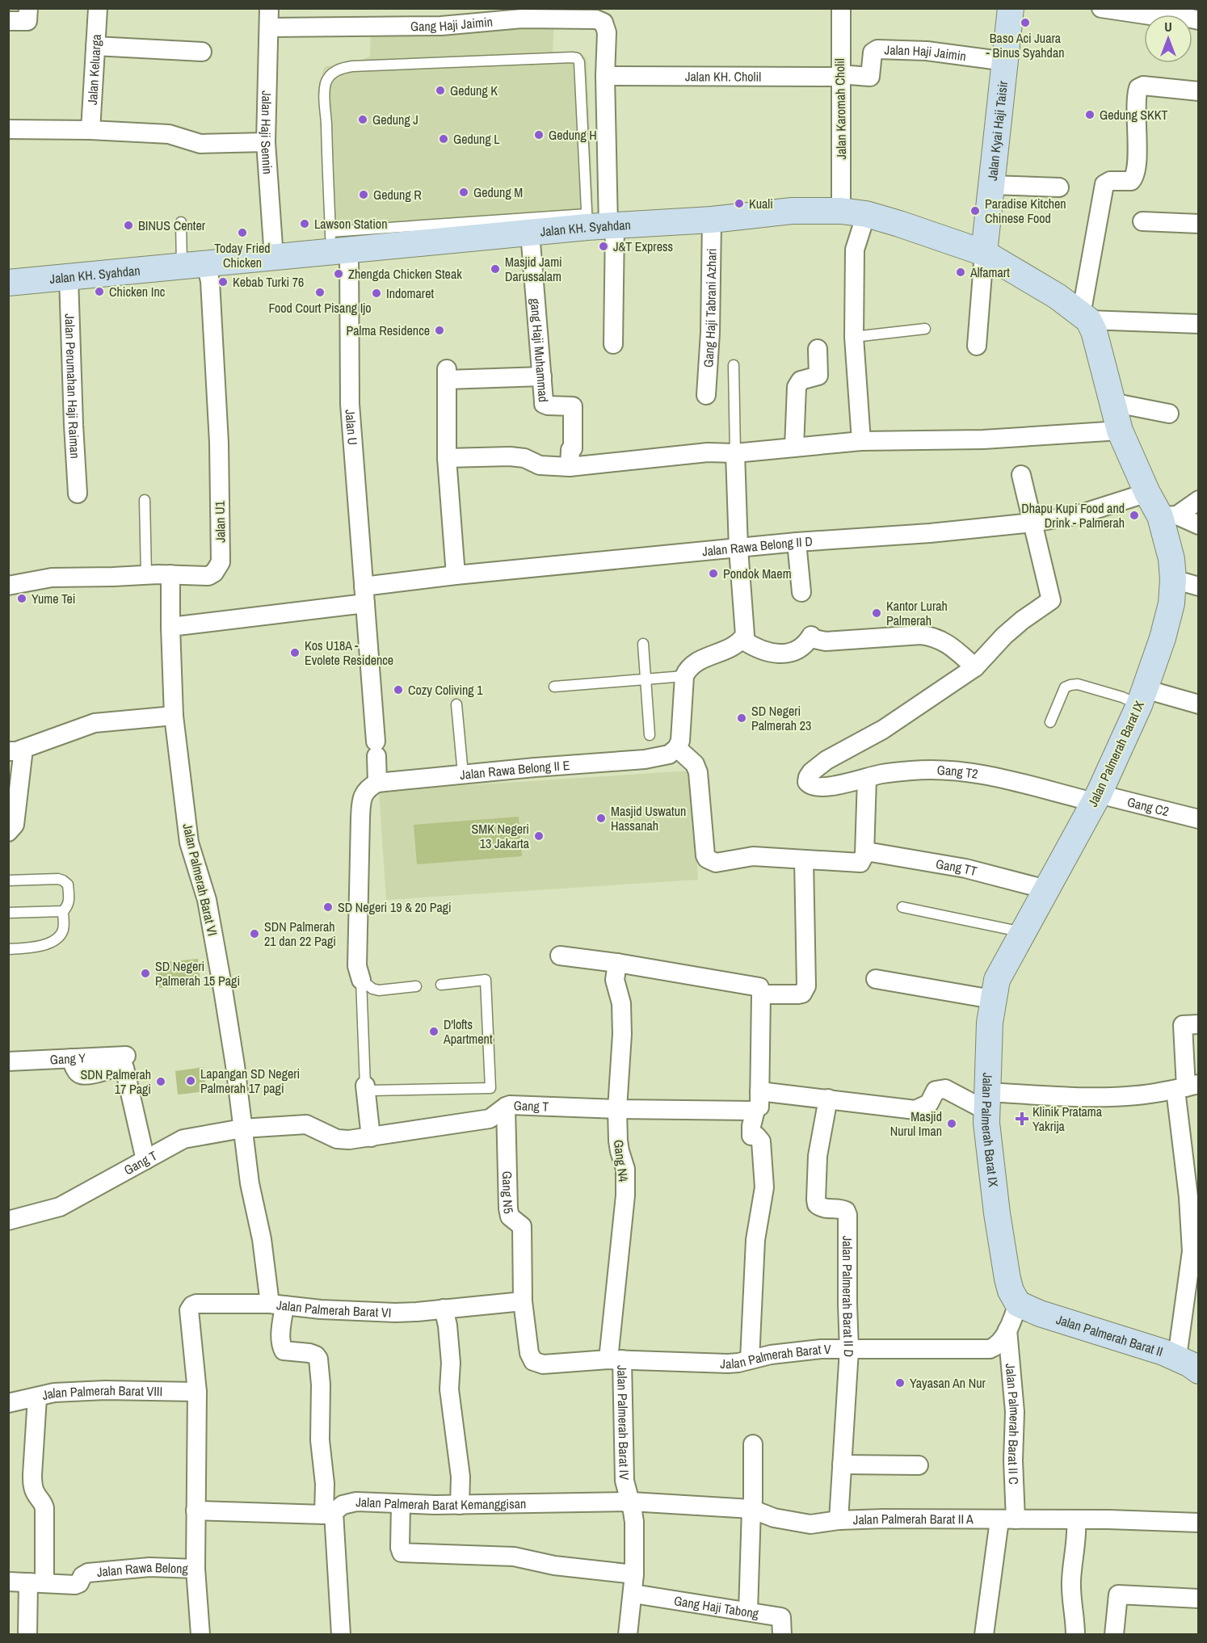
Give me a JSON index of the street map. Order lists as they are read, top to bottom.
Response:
{
  "streets": {
    "street": [
      "Gang Haji Jaimin",
      "Jalan Haji Jaimin",
      "Jalan Keluarga",
      "Jalan KH. Cholil",
      "Jalan Karomah Cholil",
      "Jalan Kyai Haji Taisir",
      "Jalan Haji Sennin",
      "Jalan KH. Syahdan",
      "Gang Haji Tabrani Azhari",
      "gang Haji Muhammad",
      "Jalan Perumahan Haji Raiman",
      "Jalan U",
      "Jalan U1",
      "Jalan Rawa Belong II D",
      "Jalan Palmerah Barat IX",
      "Jalan Rawa Belong II E",
      "Gang T2",
      "Gang C2",
      "Gang TT",
      "Jalan Palmerah Barat VI",
      "Gang Y",
      "Gang T",
      "Gang N4",
      "Gang N5",
      "Jalan Palmerah Barat II D",
      "Jalan Palmerah Barat II",
      "Jalan Palmerah Barat V",
      "Jalan Palmerah Barat VIII",
      "Jalan Palmerah Barat IV",
      "Jalan Palmerah Barat II C",
      "Jalan Palmerah Barat Kemanggisan",
      "Jalan Palmerah Barat II A",
      "Jalan Rawa Belong",
      "Gang Haji Tabong"
    ]
  },
  "crossings": [
    ["Gang Haji Jaimin", "Jalan KH. Cholil"],
    ["Gang Haji Jaimin", "Jalan Haji Sennin"],
    ["Gang Haji Jaimin", "Jalan KH. Syahdan"],
    ["Jalan Haji Jaimin", "Jalan KH. Cholil"],
    ["Jalan Haji Jaimin", "Jalan Karomah Cholil"],
    ["Jalan Haji Jaimin", "Jalan Kyai Haji Taisir"],
    ["Jalan KH. Cholil", "Jalan Karomah Cholil"],
    ["Jalan Karomah Cholil", "Jalan KH. Syahdan"],
    ["Jalan Kyai Haji Taisir", "Jalan KH. Syahdan"],
    ["Jalan Haji Sennin", "Jalan KH. Syahdan"],
    ["Jalan KH. Syahdan", "Gang Haji Tabrani Azhari"],
    ["Jalan KH. Syahdan", "gang Haji Muhammad"],
    ["Jalan KH. Syahdan", "Jalan Perumahan Haji Raiman"],
    ["Jalan KH. Syahdan", "Jalan U"],
    ["Jalan KH. Syahdan", "Jalan U1"],
    ["Jalan U", "Jalan Rawa Belong II D"],
    ["Jalan U1", "Jalan Palmerah Barat VI"],
    ["Jalan Rawa Belong II D", "Jalan Palmerah Barat IX"],
    ["Jalan Palmerah Barat IX", "Gang T2"],
    ["Jalan Palmerah Barat IX", "Gang C2"],
    ["Jalan Palmerah Barat IX", "Gang TT"],
    ["Jalan Palmerah Barat IX", "Jalan Palmerah Barat II"],
    ["Jalan Palmerah Barat IX", "Jalan Palmerah Barat V"],
    ["Gang T2", "Gang C2"],
    ["Jalan Palmerah Barat VI", "Gang T"],
    ["Jalan Palmerah Barat VI", "Gang N5"],
    ["Jalan Palmerah Barat VI", "Jalan Palmerah Barat IV"],
    ["Gang T", "Gang N4"],
    ["Gang T", "Gang N5"],
    ["Gang N4", "Jalan Palmerah Barat V"],
    ["Gang N4", "Jalan Palmerah Barat IV"],
    ["Gang N5", "Jalan Palmerah Barat IV"],
    ["Jalan Palmerah Barat II D", "Jalan Palmerah Barat V"],
    ["Jalan Palmerah Barat II D", "Jalan Palmerah Barat II A"],
    ["Jalan Palmerah Barat II", "Jalan Palmerah Barat V"],
    ["Jalan Palmerah Barat V", "Jalan Palmerah Barat IV"],
    ["Jalan Palmerah Barat V", "Jalan Palmerah Barat II C"],
    ["Jalan Palmerah Barat IV", "Jalan Palmerah Barat Kemanggisan"],
    ["Jalan Palmerah Barat IV", "Jalan Palmerah Barat II A"],
    ["Jalan Palmerah Barat IV", "Gang Haji Tabong"],
    ["Jalan Palmerah Barat II C", "Jalan Palmerah Barat II A"],
    ["Jalan Palmerah Barat Kemanggisan", "Jalan Palmerah Barat II A"]
  ],
  "places": {
    "other": [
      "Baso Aci Juara - Binus Syahdan",
      "Gedung K",
      "Gedung SKKT",
      "Gedung J",
      "Gedung H",
      "Gedung L",
      "Gedung M",
      "Gedung R",
      "Kuali",
      "Paradise Kitchen Chinese Food",
      "Lawson Station",
      "BINUS Center",
      "Today Fried Chicken",
      "J&T Express",
      "Masjid Jami Darussalam",
      "Alfamart",
      "Zhengda Chicken Steak",
      "Kebab Turki 76",
      "Chicken Inc",
      "Food Court Pisang Ijo",
      "Indomaret",
      "Palma Residence",
      "Dhapu Kupi Food and Drink - Palmerah",
      "Pondok Maem",
      "Yume Tei",
      "Kantor Lurah Palmerah",
      "Kos U18A - Evolete Residence",
      "Cozy Coliving 1",
      "SD Negeri Palmerah 23",
      "Masjid Uswatun Hassanah",
      "SMK Negeri 13 Jakarta",
      "SD Negeri 19 & 20 Pagi",
      "SDN Palmerah 21 dan 22 Pagi",
      "SD Negeri Palmerah 15 Pagi",
      "D'lofts Apartment",
      "Lapangan SD Negeri Palmerah 17 pagi",
      "SDN Palmerah 17 Pagi",
      "Masjid Nurul Iman",
      "Yayasan An Nur"
    ],
    "health": ["Klinik Pratama Yakrija"]
  },
  "north": "top"
}
